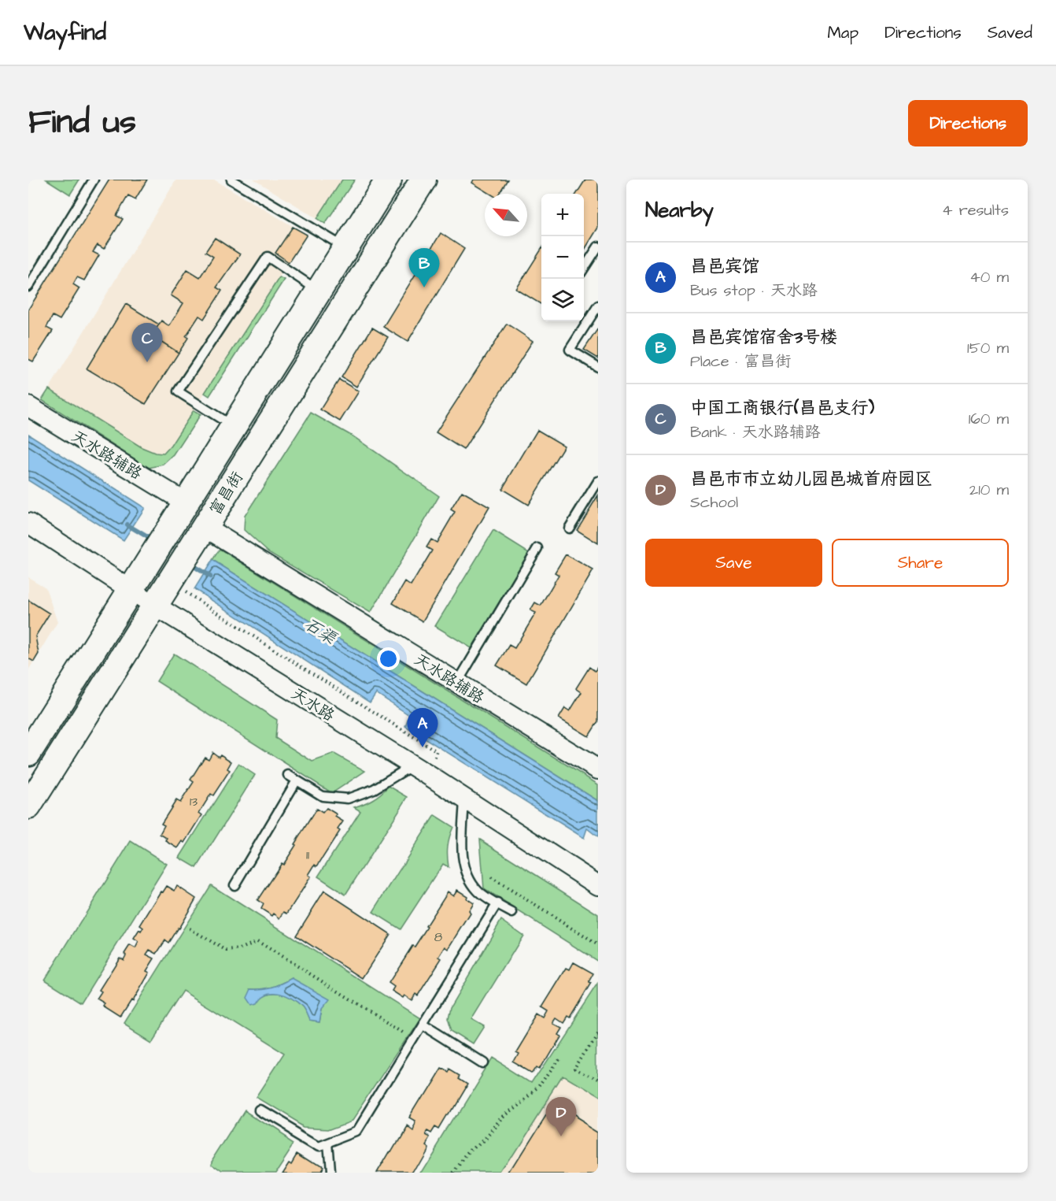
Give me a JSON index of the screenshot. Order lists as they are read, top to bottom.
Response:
{
  "streets": {
    "main road": ["富昌街"],
    "street": ["天水路辅路", "天水路"]
  },
  "crossings": [
    ["天水路辅路", "富昌街"],
    ["富昌街", "天水路"]
  ],
  "water": ["石渠"],
  "house_numbers": ["13", "11", "8"],
  "north": "top left",
  "page": {
    "header": "Wayfind",
    "nav": ["Map", "Directions", "Saved"],
    "title": "Find us",
    "buttons": [
      "Directions",
      ["Save", "Share"]
    ],
    "heading": ["Nearby", "4 results"],
    "map_buttons": ["+", "−"],
    "list": [
      {
        "mark": "A",
        "name": "昌邑宾馆",
        "note": "Bus stop · 天水路",
        "value": "40 m"
      },
      {
        "mark": "B",
        "name": "昌邑宾馆宿舍3号楼",
        "note": "Place · 富昌街",
        "value": "150 m"
      },
      {
        "mark": "C",
        "name": "中国工商银行(昌邑支行)",
        "note": "Bank · 天水路辅路",
        "value": "160 m"
      },
      {
        "mark": "D",
        "name": "昌邑市市立幼儿园邑城首府园区",
        "note": "School",
        "value": "210 m"
      }
    ],
    "pins": [
      "B",
      "C",
      "A",
      "D"
    ]
  }
}
